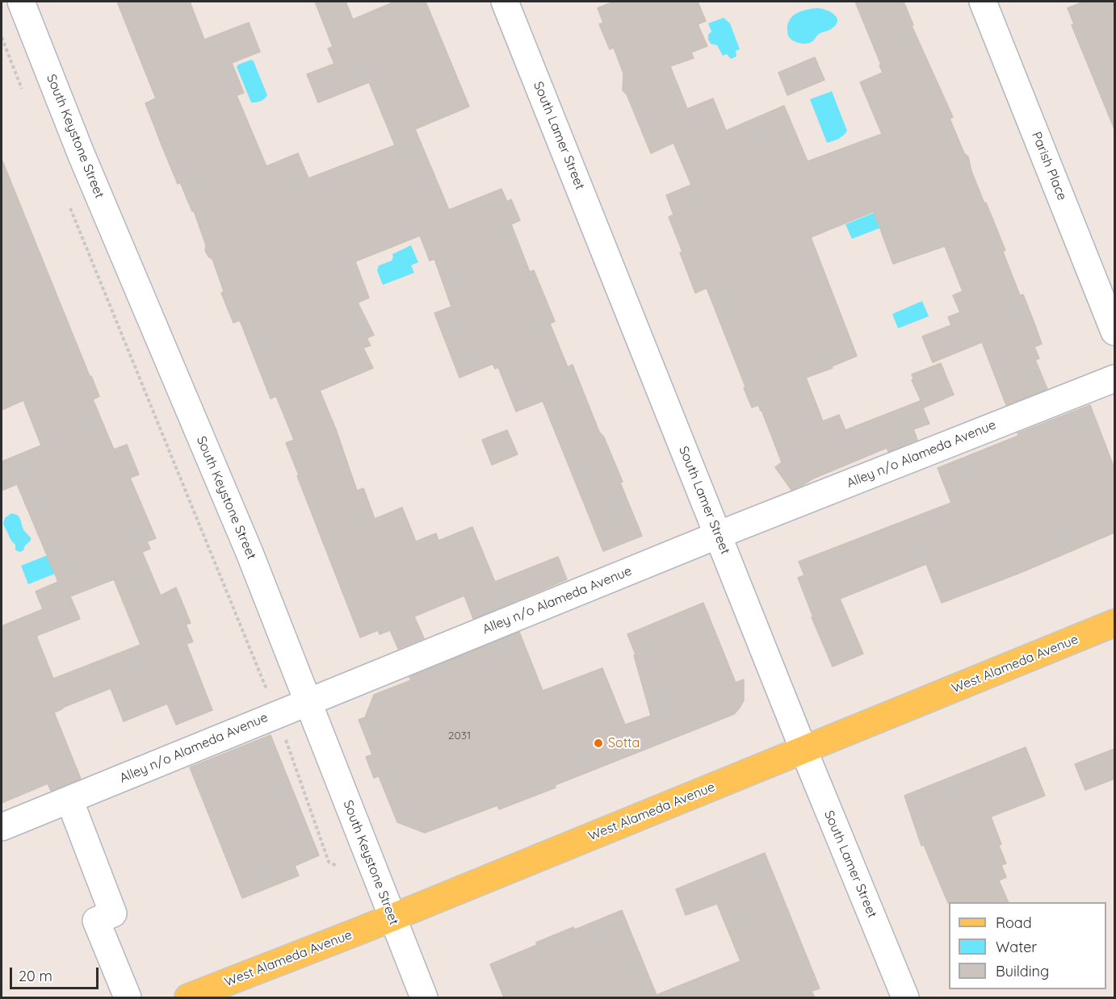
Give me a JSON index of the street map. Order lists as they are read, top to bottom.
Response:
{
  "streets": {
    "main road": ["West Alameda Avenue"],
    "street": [
      "South Lamer Street",
      "South Keystone Street",
      "Parish Place",
      "Alley n/o Alameda Avenue"
    ]
  },
  "crossings": [
    ["South Lamer Street", "Alley n/o Alameda Avenue"],
    ["South Lamer Street", "West Alameda Avenue"],
    ["South Keystone Street", "Alley n/o Alameda Avenue"],
    ["South Keystone Street", "West Alameda Avenue"]
  ],
  "places": ["Sotta"],
  "house_numbers": ["2031"],
  "legend": ["Road", "Water", "Building"],
  "scale_bar": "20 m"
}
